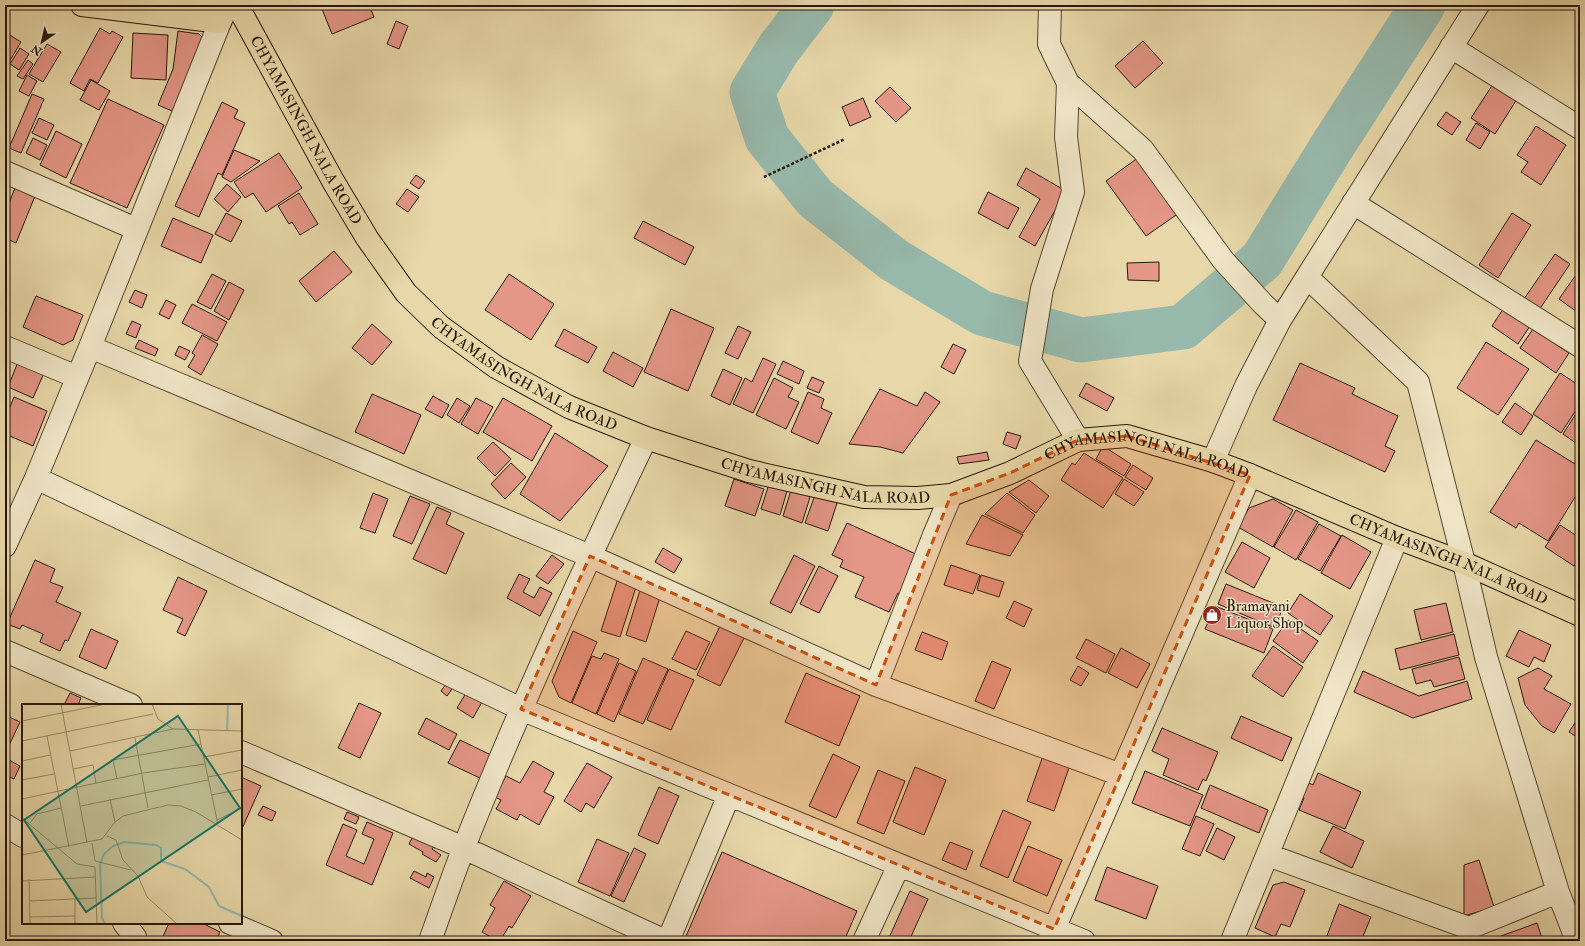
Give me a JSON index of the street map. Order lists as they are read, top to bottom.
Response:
{
  "streets": {
    "main road": ["CHYAMASINGH NALA ROAD"]
  },
  "places": {
    "shop": ["Bramayani Liquor Shop"]
  },
  "north": "bottom left"
}
